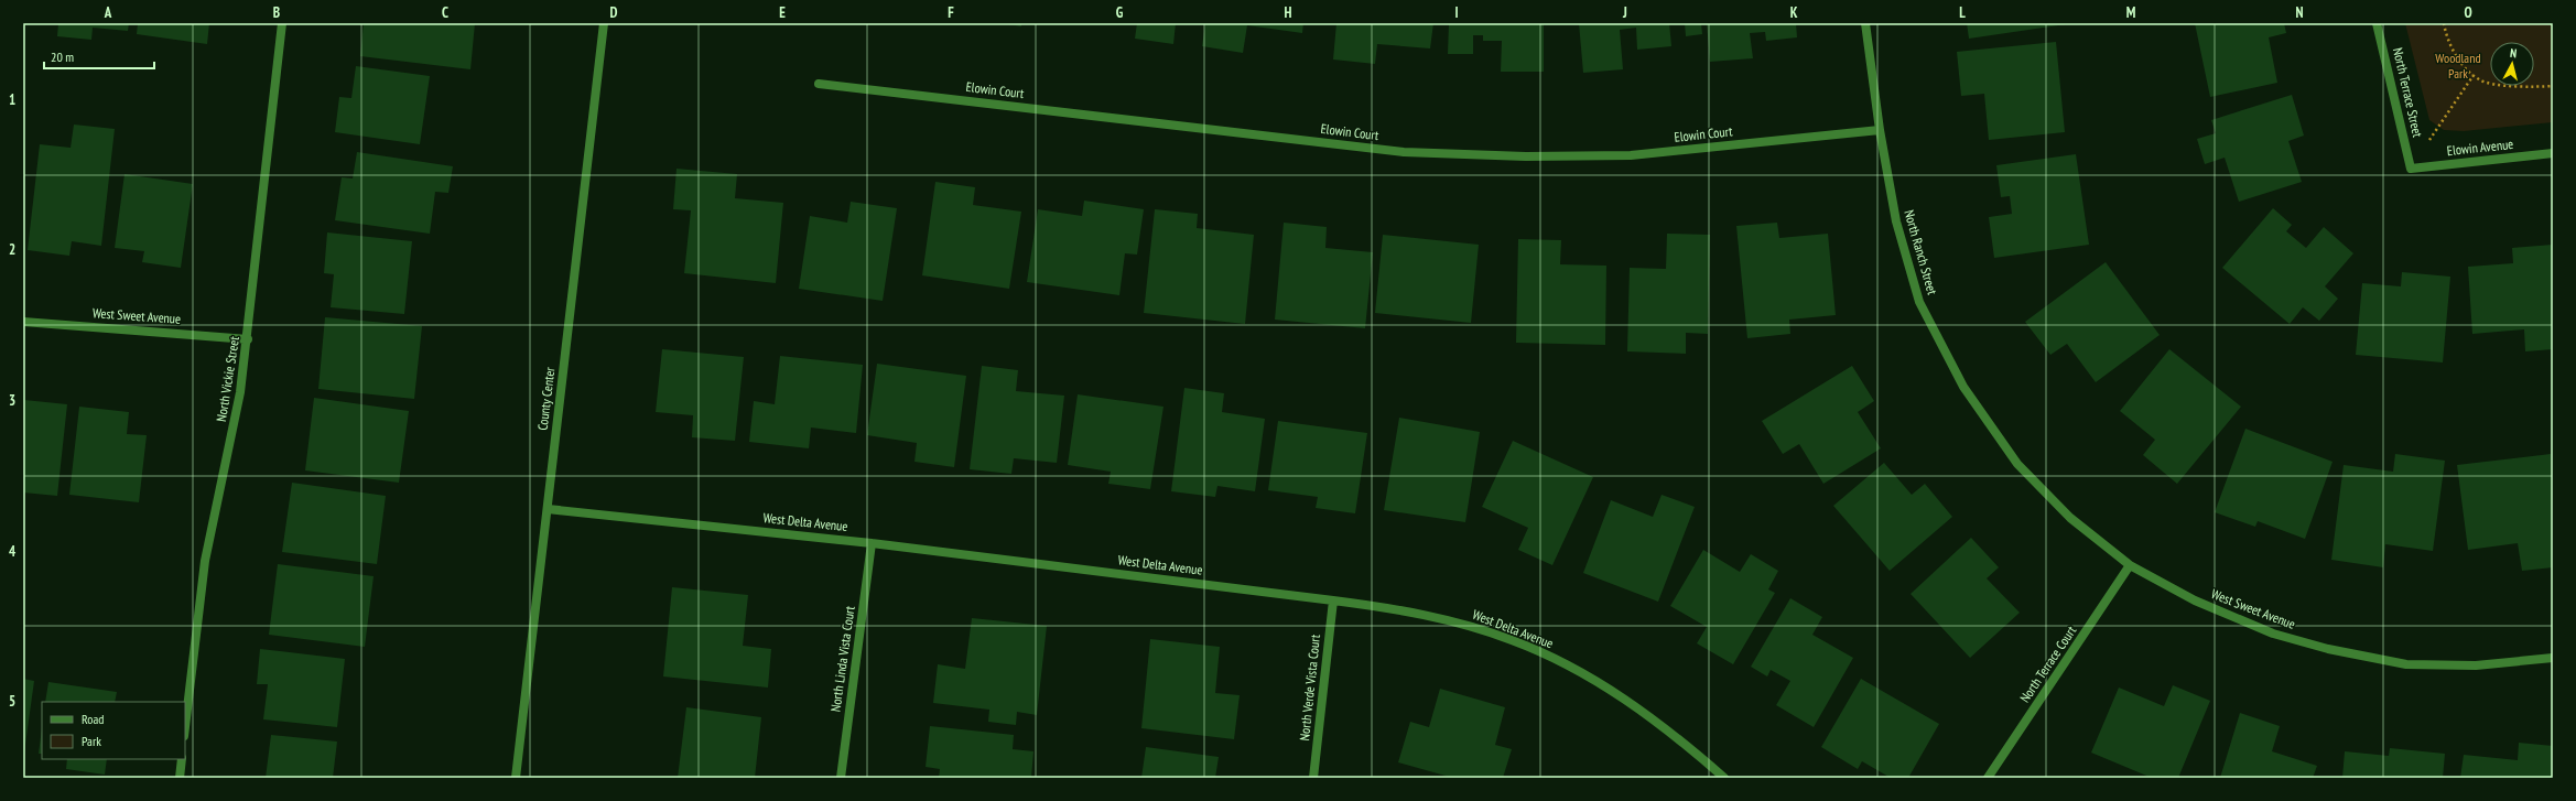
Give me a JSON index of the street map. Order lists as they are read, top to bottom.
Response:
{
  "streets": {
    "street": [
      "Elowin Court",
      "North Terrace Street",
      "Elowin Avenue",
      "North Ranch Street",
      "West Sweet Avenue",
      "North Vickie Street",
      "County Center",
      "West Delta Avenue",
      "North Linda Vista Court",
      "North Terrace Court",
      "North Verde Vista Court"
    ]
  },
  "crossings": [
    ["Elowin Court", "North Ranch Street"],
    ["North Terrace Street", "Elowin Avenue"],
    ["North Ranch Street", "West Sweet Avenue"],
    ["West Sweet Avenue", "North Vickie Street"],
    ["West Sweet Avenue", "North Terrace Court"],
    ["County Center", "West Delta Avenue"],
    ["West Delta Avenue", "North Linda Vista Court"],
    ["West Delta Avenue", "North Verde Vista Court"]
  ],
  "parks": ["Woodland Park"],
  "legend": ["Road", "Park"],
  "scale_bar": "20 m",
  "north": "top",
  "grid": {
    "columns": [
      "A",
      "B",
      "C",
      "D",
      "E",
      "F",
      "G",
      "H",
      "I",
      "J",
      "K",
      "L",
      "M",
      "N",
      "O"
    ],
    "rows": [
      "1",
      "2",
      "3",
      "4",
      "5"
    ]
  }
}
